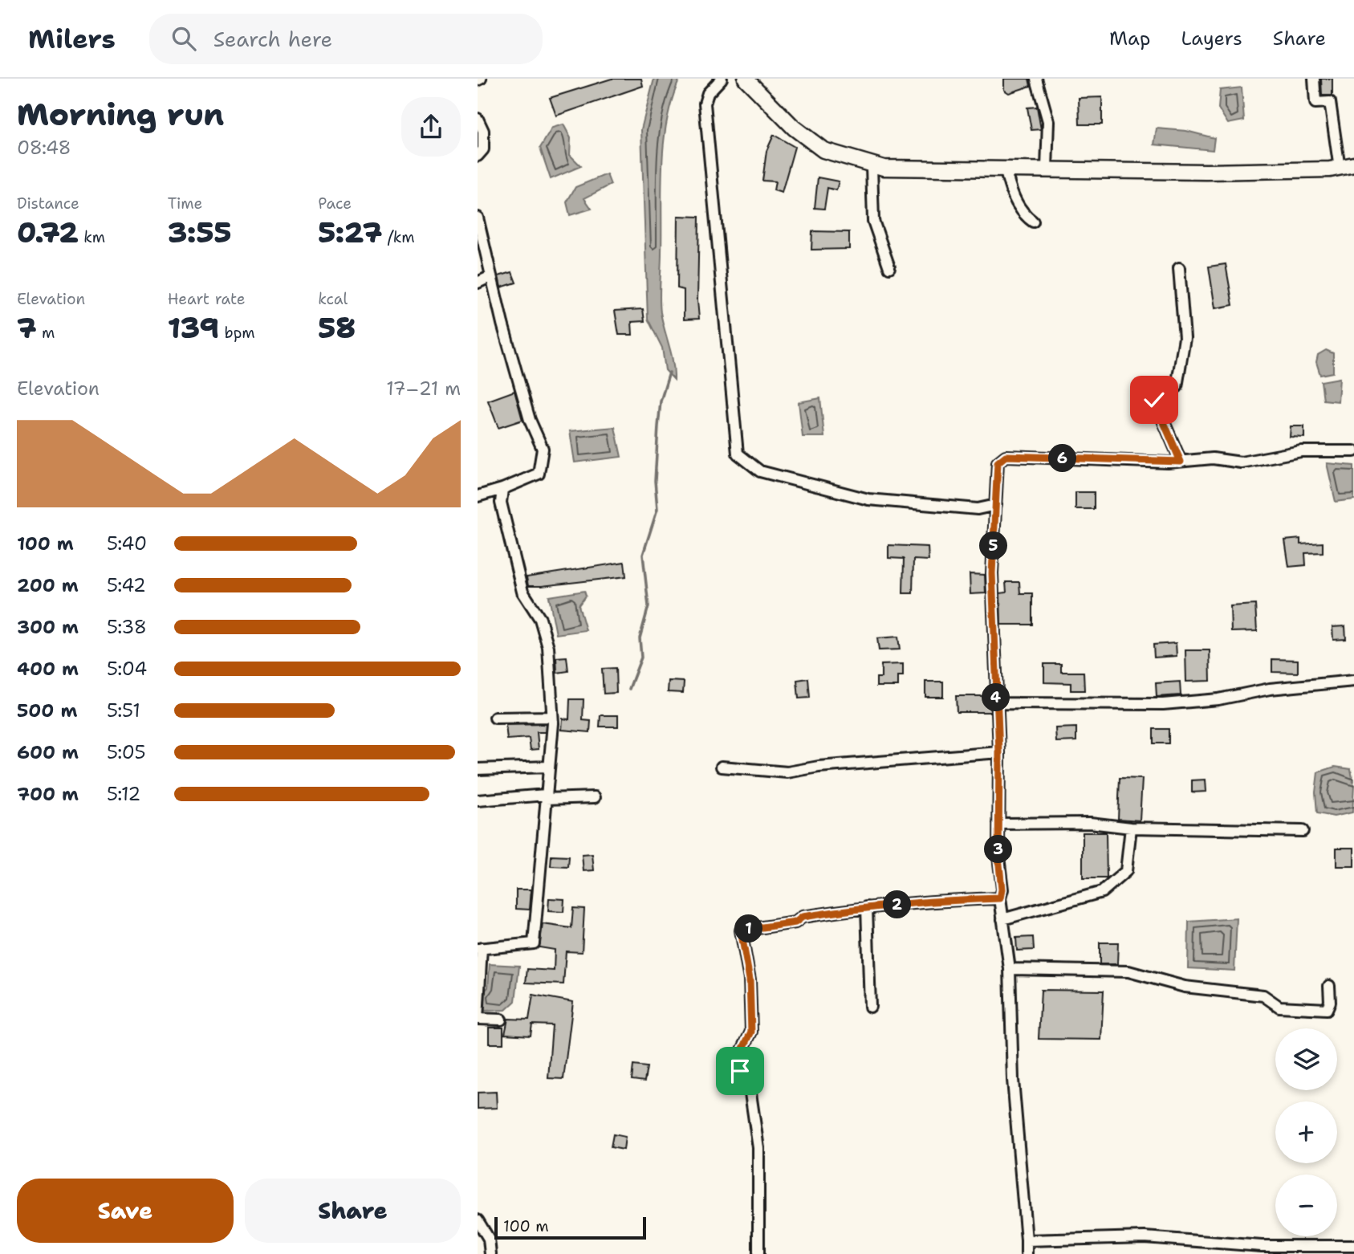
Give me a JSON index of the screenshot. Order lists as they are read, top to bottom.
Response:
{
  "scale_bar": "100 m",
  "page": {
    "header": "Milers",
    "search": "Search here",
    "nav": ["Map", "Layers", "Share"],
    "heading": ["Morning run", "08:48"],
    "stats": [
      ["Distance", "0.72 km"],
      ["Time", "3:55"],
      ["Pace", "5:27 /km"],
      ["Elevation", "7 m"],
      ["Heart rate", "139 bpm"],
      ["kcal", "58"]
    ],
    "chart": ["Elevation", "17–21 m"],
    "pins": [
      "6",
      "5",
      "4",
      "3",
      "2",
      "1"
    ],
    "list": [
      {
        "name": "100 m",
        "note": "5:40"
      },
      {
        "name": "200 m",
        "note": "5:42"
      },
      {
        "name": "300 m",
        "note": "5:38"
      },
      {
        "name": "400 m",
        "note": "5:04"
      },
      {
        "name": "500 m",
        "note": "5:51"
      },
      {
        "name": "600 m",
        "note": "5:05"
      },
      {
        "name": "700 m",
        "note": "5:12"
      }
    ],
    "map_buttons": ["+", "−"],
    "buttons": ["Save", "Share"],
    "scale": "100 m"
  }
}
